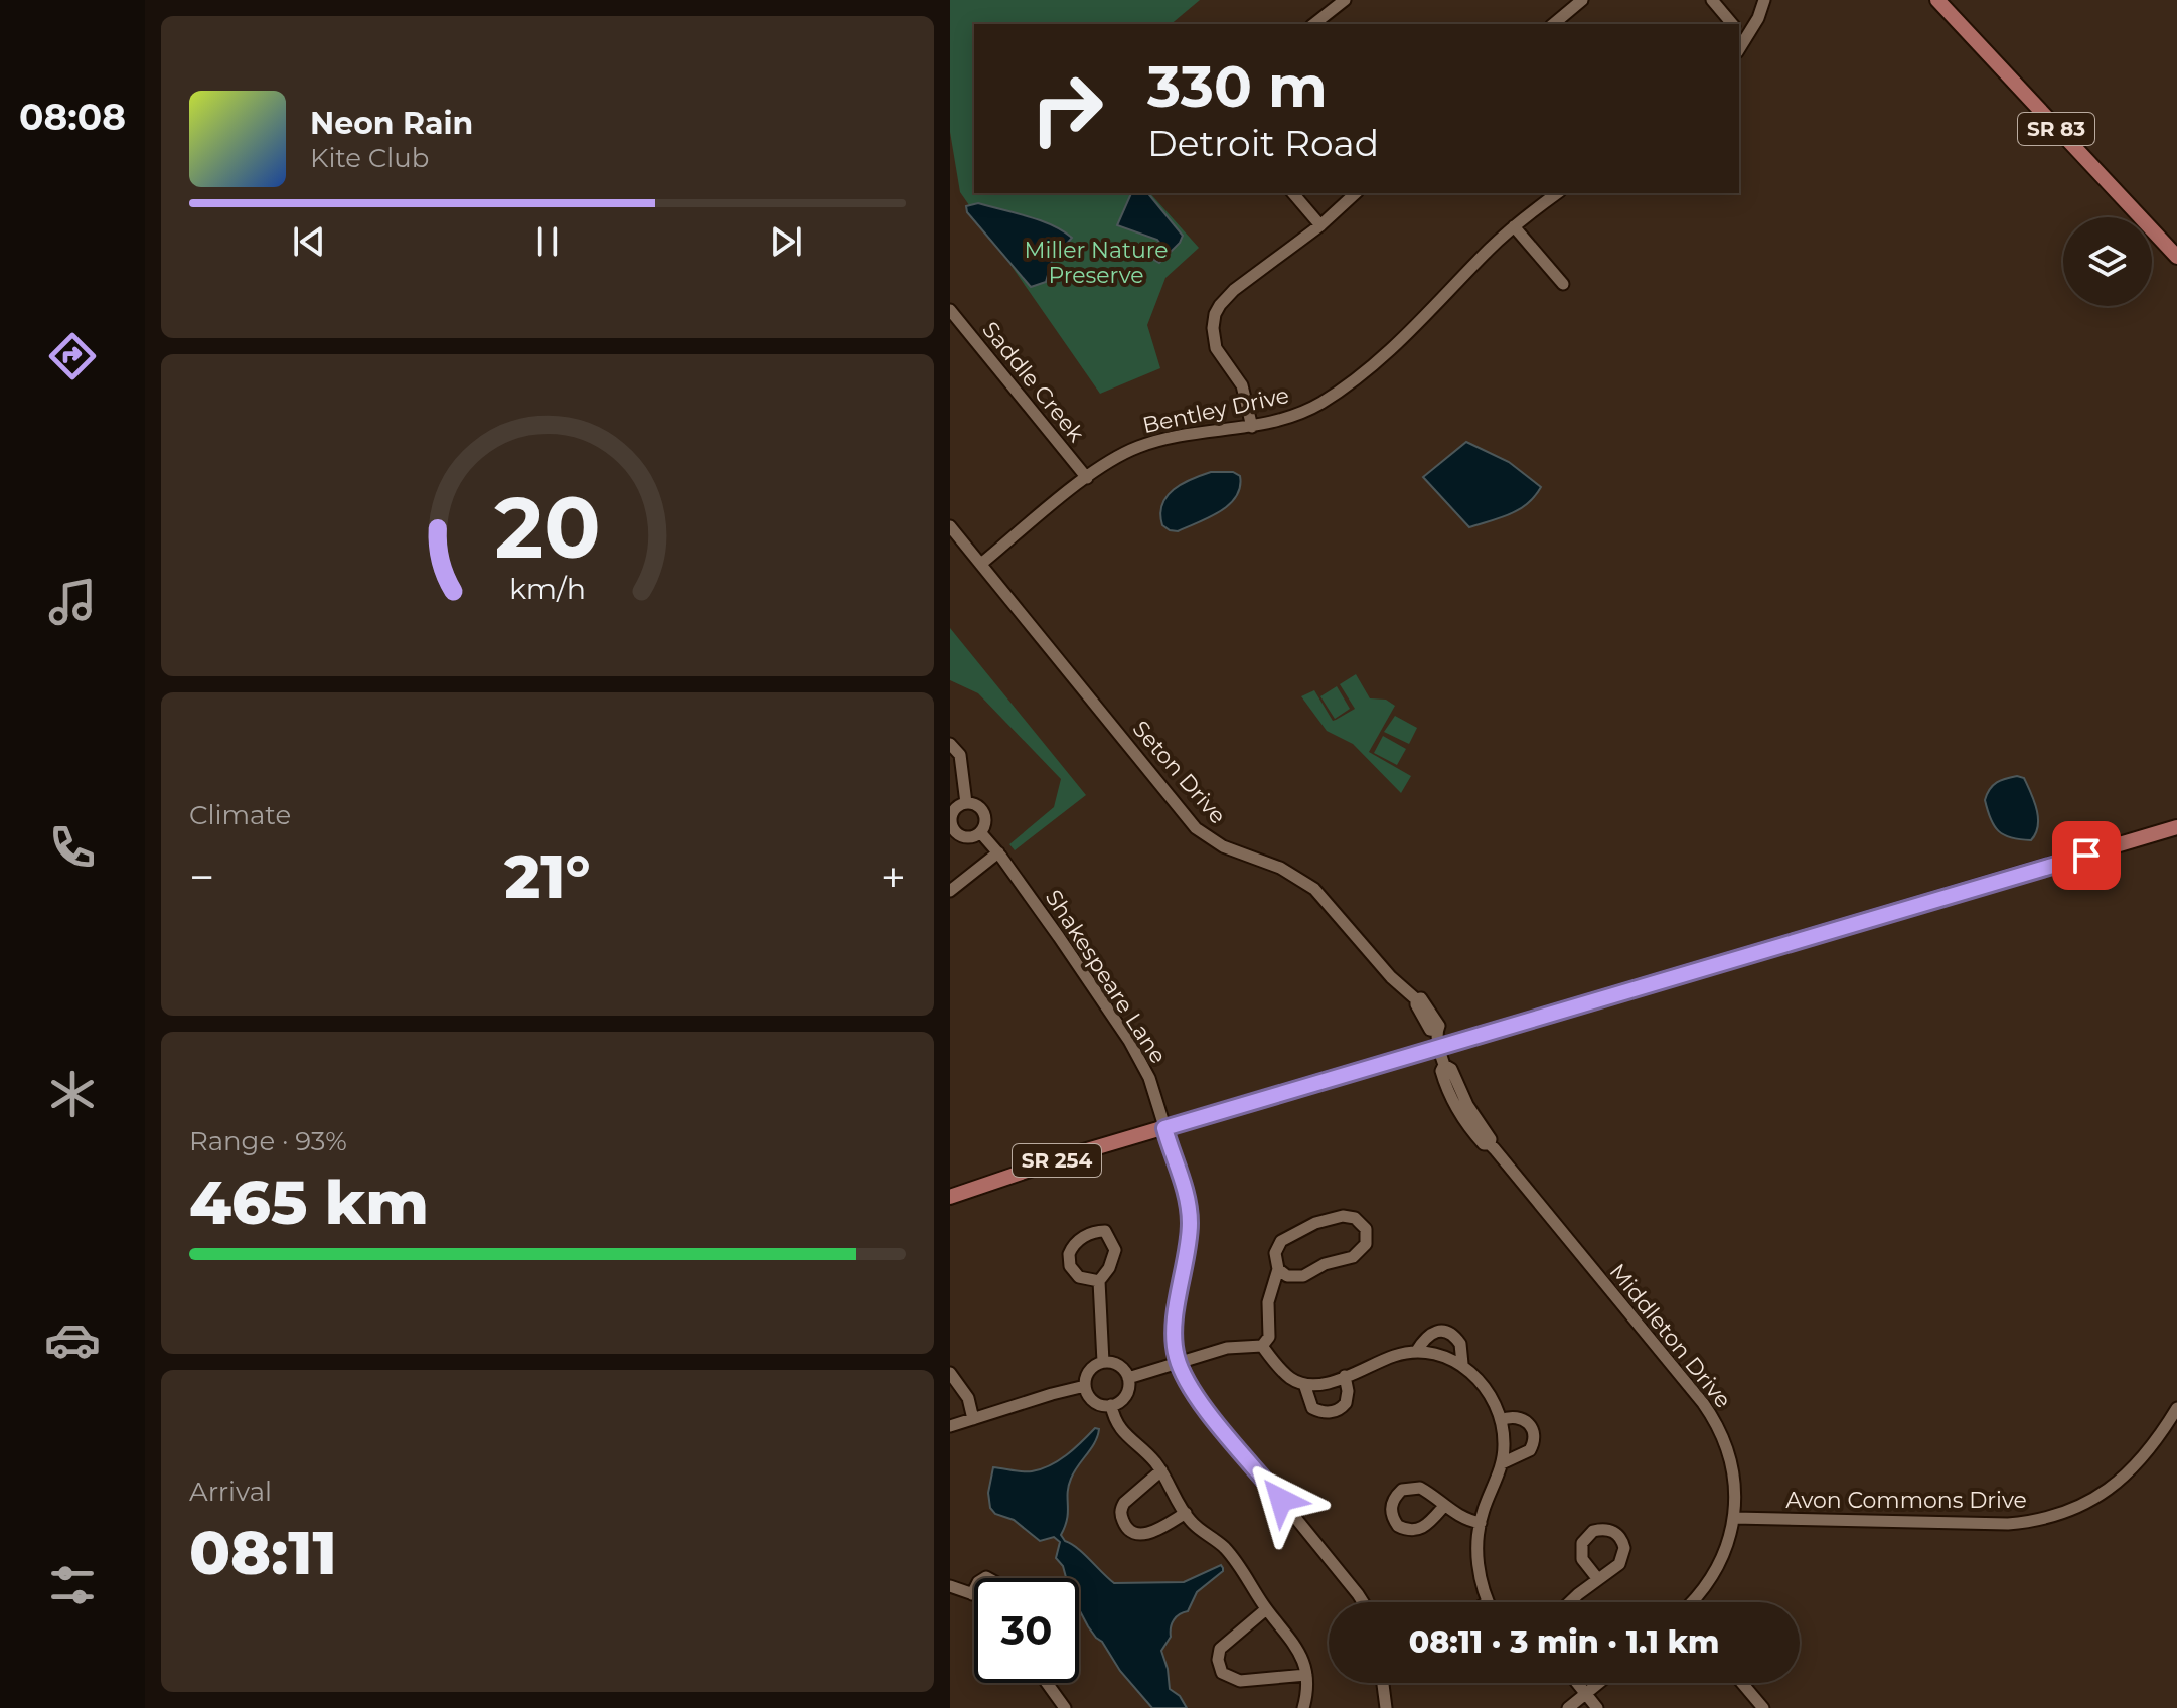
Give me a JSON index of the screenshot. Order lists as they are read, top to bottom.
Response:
{
  "streets": {
    "main road": ["SR 83", "SR 254"],
    "street": [
      "Saddle Creek",
      "Bentley Drive",
      "Seton Drive",
      "Shakespeare Lane",
      "Middleton Drive",
      "Avon Commons Drive"
    ]
  },
  "crossings": [
    ["Saddle Creek", "Bentley Drive"],
    ["Bentley Drive", "Seton Drive"],
    ["Seton Drive", "SR 254"],
    ["Seton Drive", "Middleton Drive"],
    ["Shakespeare Lane", "SR 254"],
    ["SR 254", "Middleton Drive"],
    ["Middleton Drive", "Avon Commons Drive"]
  ],
  "parks": ["Miller Nature Preserve"],
  "page": {
    "tabs": "08:08",
    "turn": ["330 m", "Detroit Road"],
    "song": ["Neon Rain", "Kite Club"],
    "tile": [
      "Climate",
      ["Range · 93%", "465 km"],
      ["Arrival", "08:11"]
    ],
    "heat": ["−", "21°", "+"],
    "limit": "30",
    "trip": "08:11 · 3 min · 1.1 km",
    "gauge": ["20", "km/h"]
  }
}
